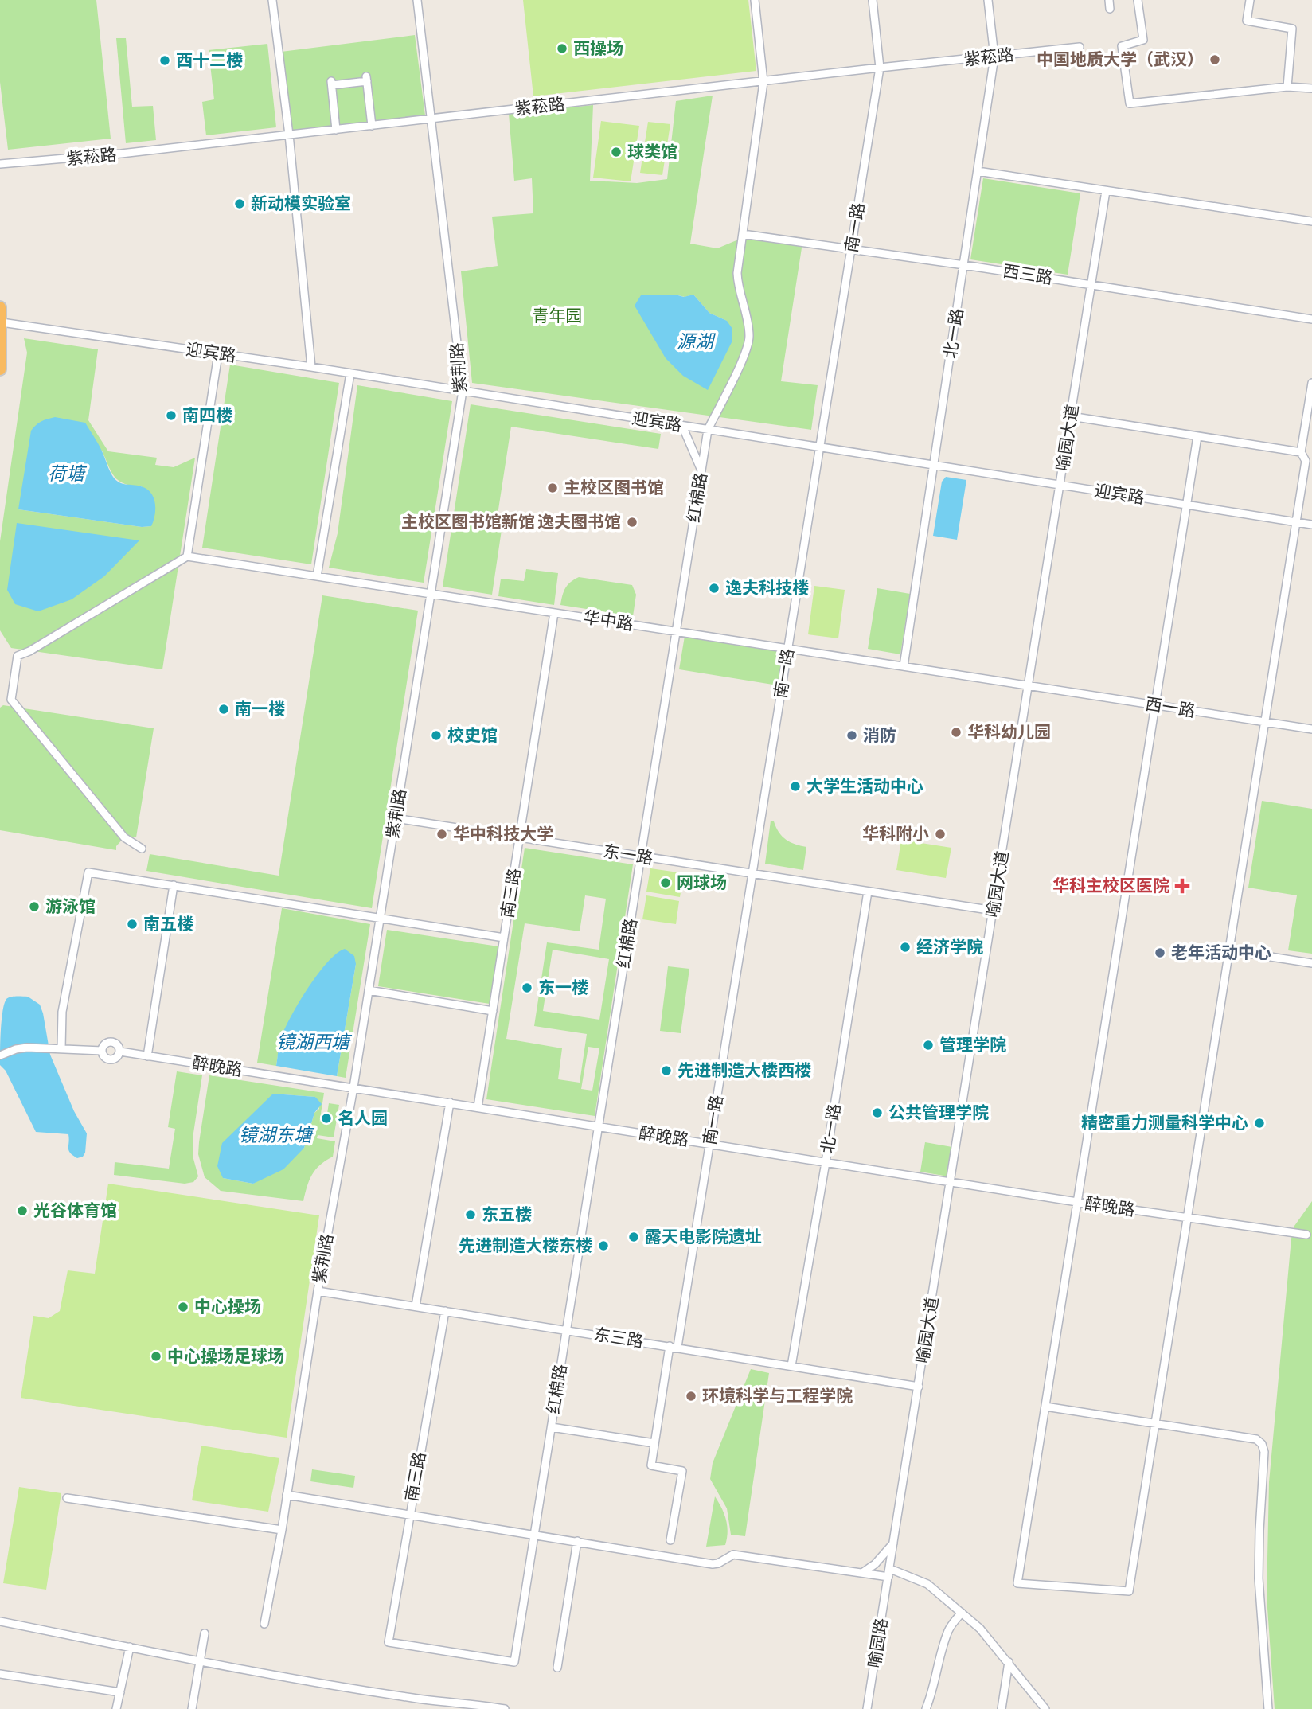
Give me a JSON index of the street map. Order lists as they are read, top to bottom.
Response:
{
  "streets": {
    "street": [
      "紫菘路",
      "南一路",
      "西三路",
      "北一路",
      "迎宾路",
      "紫荆路",
      "喻园大道",
      "红棉路",
      "华中路",
      "西一路",
      "东一路",
      "南三路",
      "醉晚路",
      "东三路",
      "喻园路"
    ]
  },
  "crossings": [
    ["紫菘路", "南一路"],
    ["紫菘路", "北一路"],
    ["紫菘路", "紫荆路"],
    ["紫菘路", "红棉路"],
    ["南一路", "西三路"],
    ["南一路", "迎宾路"],
    ["南一路", "华中路"],
    ["南一路", "东一路"],
    ["南一路", "醉晚路"],
    ["南一路", "东三路"],
    ["西三路", "北一路"],
    ["西三路", "喻园大道"],
    ["西三路", "红棉路"],
    ["北一路", "迎宾路"],
    ["北一路", "华中路"],
    ["北一路", "东一路"],
    ["北一路", "醉晚路"],
    ["北一路", "东三路"],
    ["迎宾路", "紫荆路"],
    ["迎宾路", "喻园大道"],
    ["迎宾路", "红棉路"],
    ["紫荆路", "华中路"],
    ["紫荆路", "东一路"],
    ["紫荆路", "醉晚路"],
    ["紫荆路", "东三路"],
    ["喻园大道", "华中路"],
    ["喻园大道", "西一路"],
    ["喻园大道", "东一路"],
    ["喻园大道", "醉晚路"],
    ["喻园大道", "东三路"],
    ["喻园大道", "喻园路"],
    ["红棉路", "华中路"],
    ["红棉路", "东一路"],
    ["红棉路", "南三路"],
    ["红棉路", "醉晚路"],
    ["红棉路", "东三路"],
    ["华中路", "西一路"],
    ["华中路", "南三路"],
    ["东一路", "南三路"],
    ["南三路", "醉晚路"],
    ["南三路", "东三路"]
  ],
  "water": [
    "源湖",
    "荷塘",
    "镜湖西塘",
    "镜湖东塘"
  ],
  "parks": ["青年园"],
  "places": {
    "other": [
      "西操场",
      "中国地质大学（武汉）",
      "西十二楼",
      "球类馆",
      "新动模实验室",
      "南四楼",
      "主校区图书馆",
      "主校区图书馆新馆 逸夫图书馆",
      "逸夫科技楼",
      "南一楼",
      "华科幼儿园",
      "校史馆",
      "消防",
      "大学生活动中心",
      "华中科技大学",
      "华科附小",
      "网球场",
      "游泳馆",
      "南五楼",
      "经济学院",
      "老年活动中心",
      "东一楼",
      "管理学院",
      "先进制造大楼西楼",
      "公共管理学院",
      "名人园",
      "精密重力测量科学中心",
      "光谷体育馆",
      "东五楼",
      "露天电影院遗址",
      "先进制造大楼东楼",
      "中心操场",
      "中心操场足球场",
      "环境科学与工程学院"
    ],
    "health": ["华科主校区医院"]
  }
}
